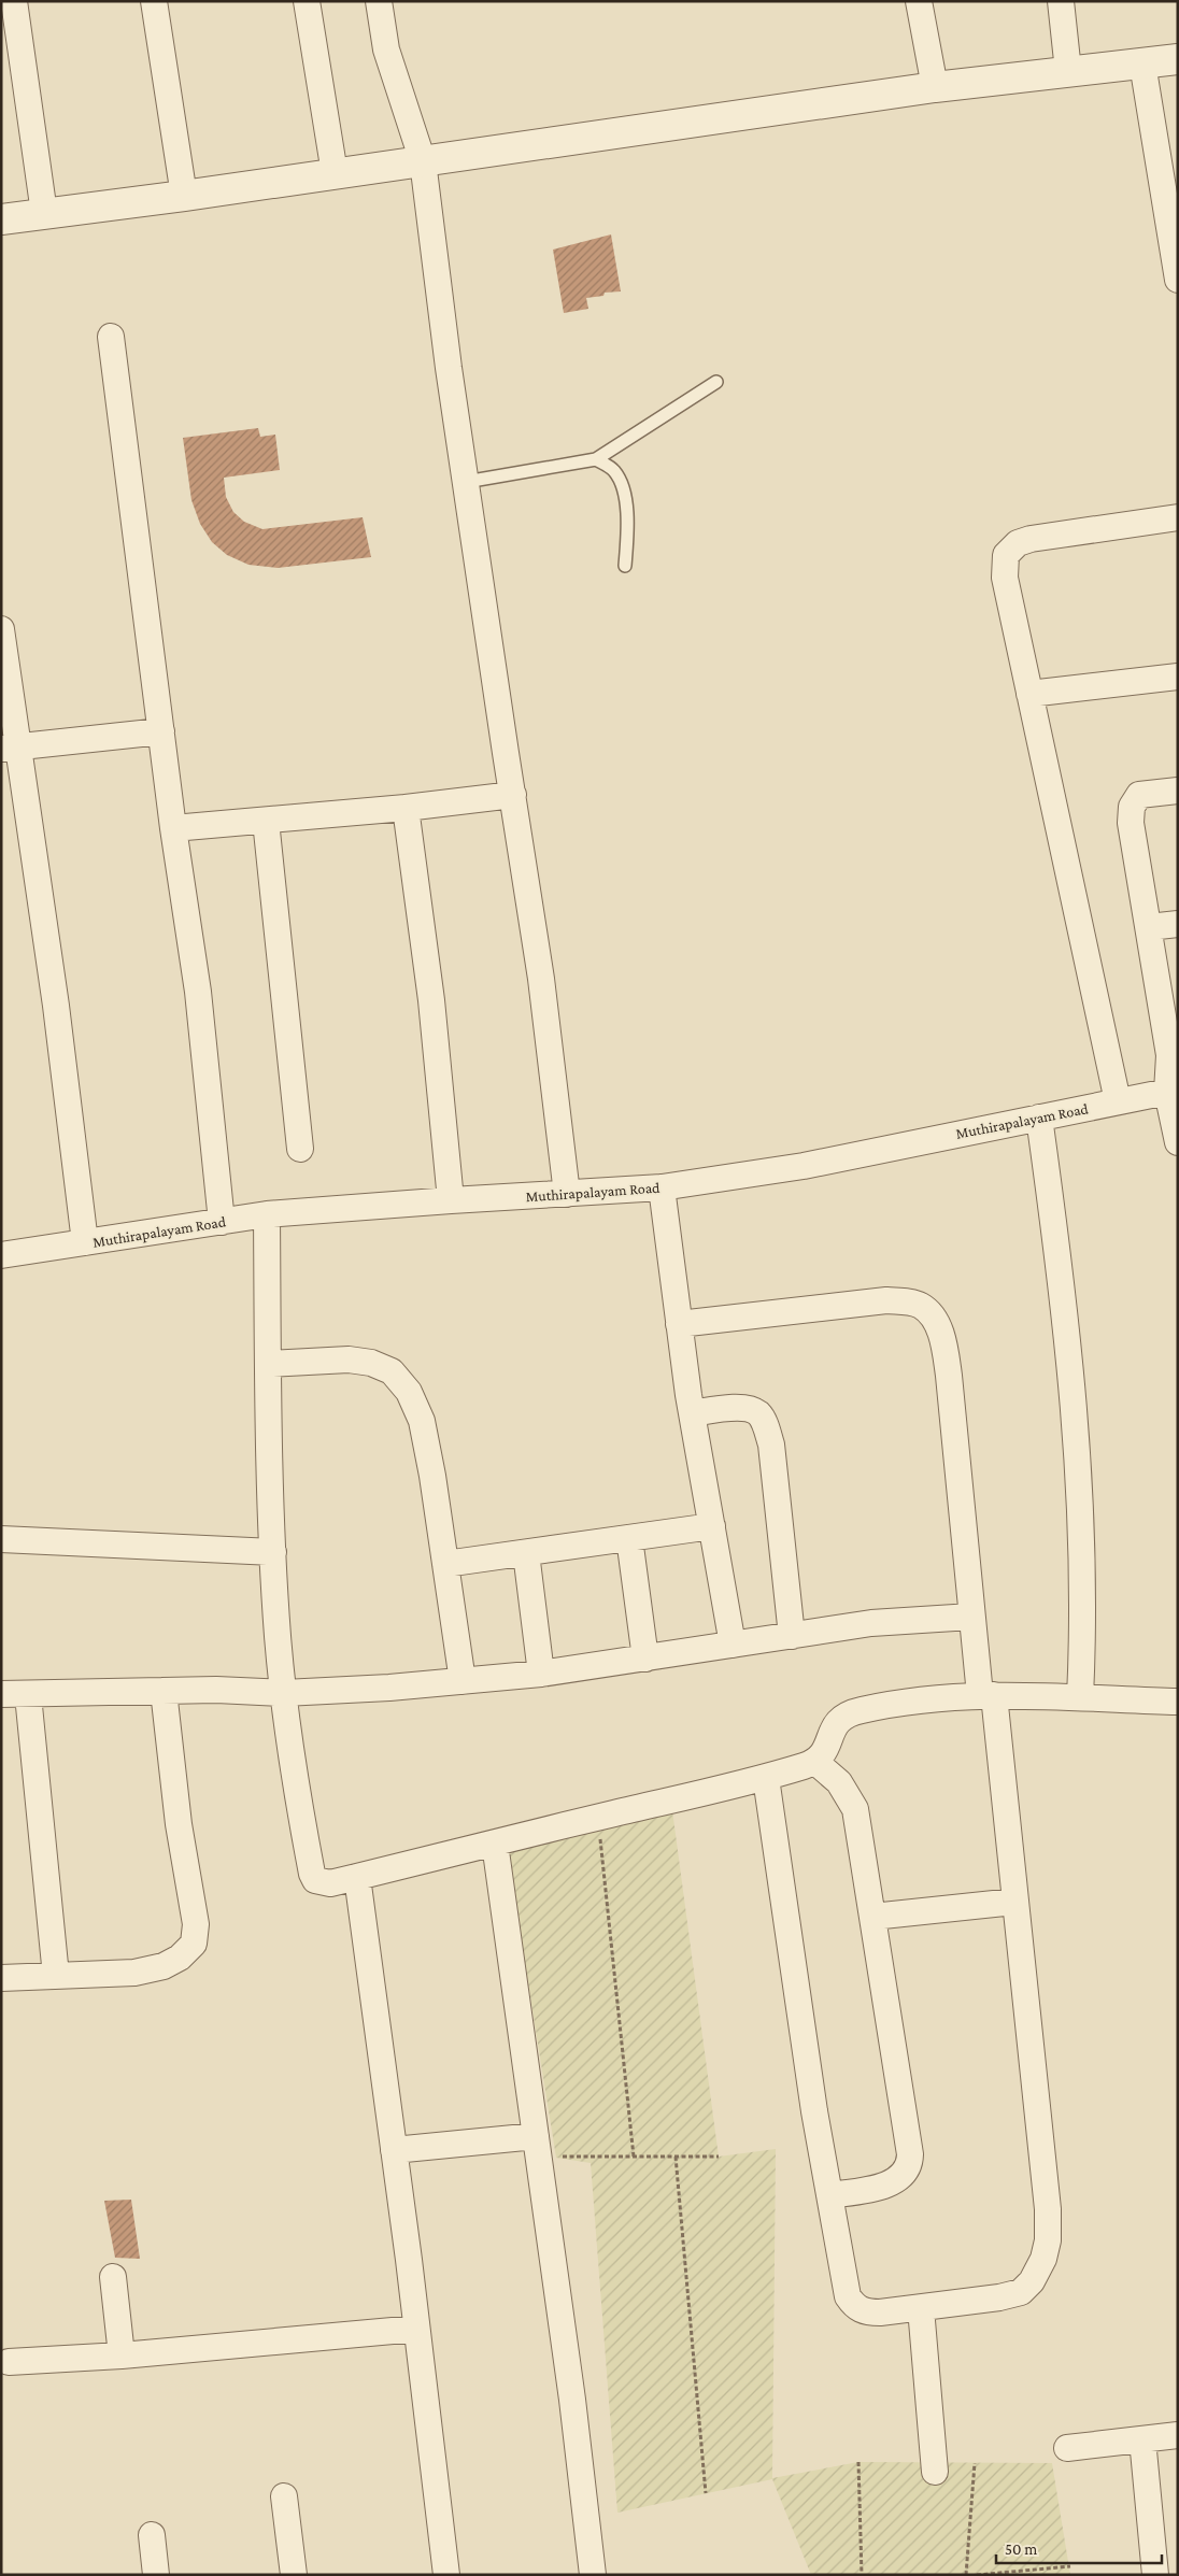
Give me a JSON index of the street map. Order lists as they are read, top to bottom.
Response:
{
  "streets": {
    "street": ["Muthirapalayam Road"]
  },
  "scale_bar": "50 m"
}
